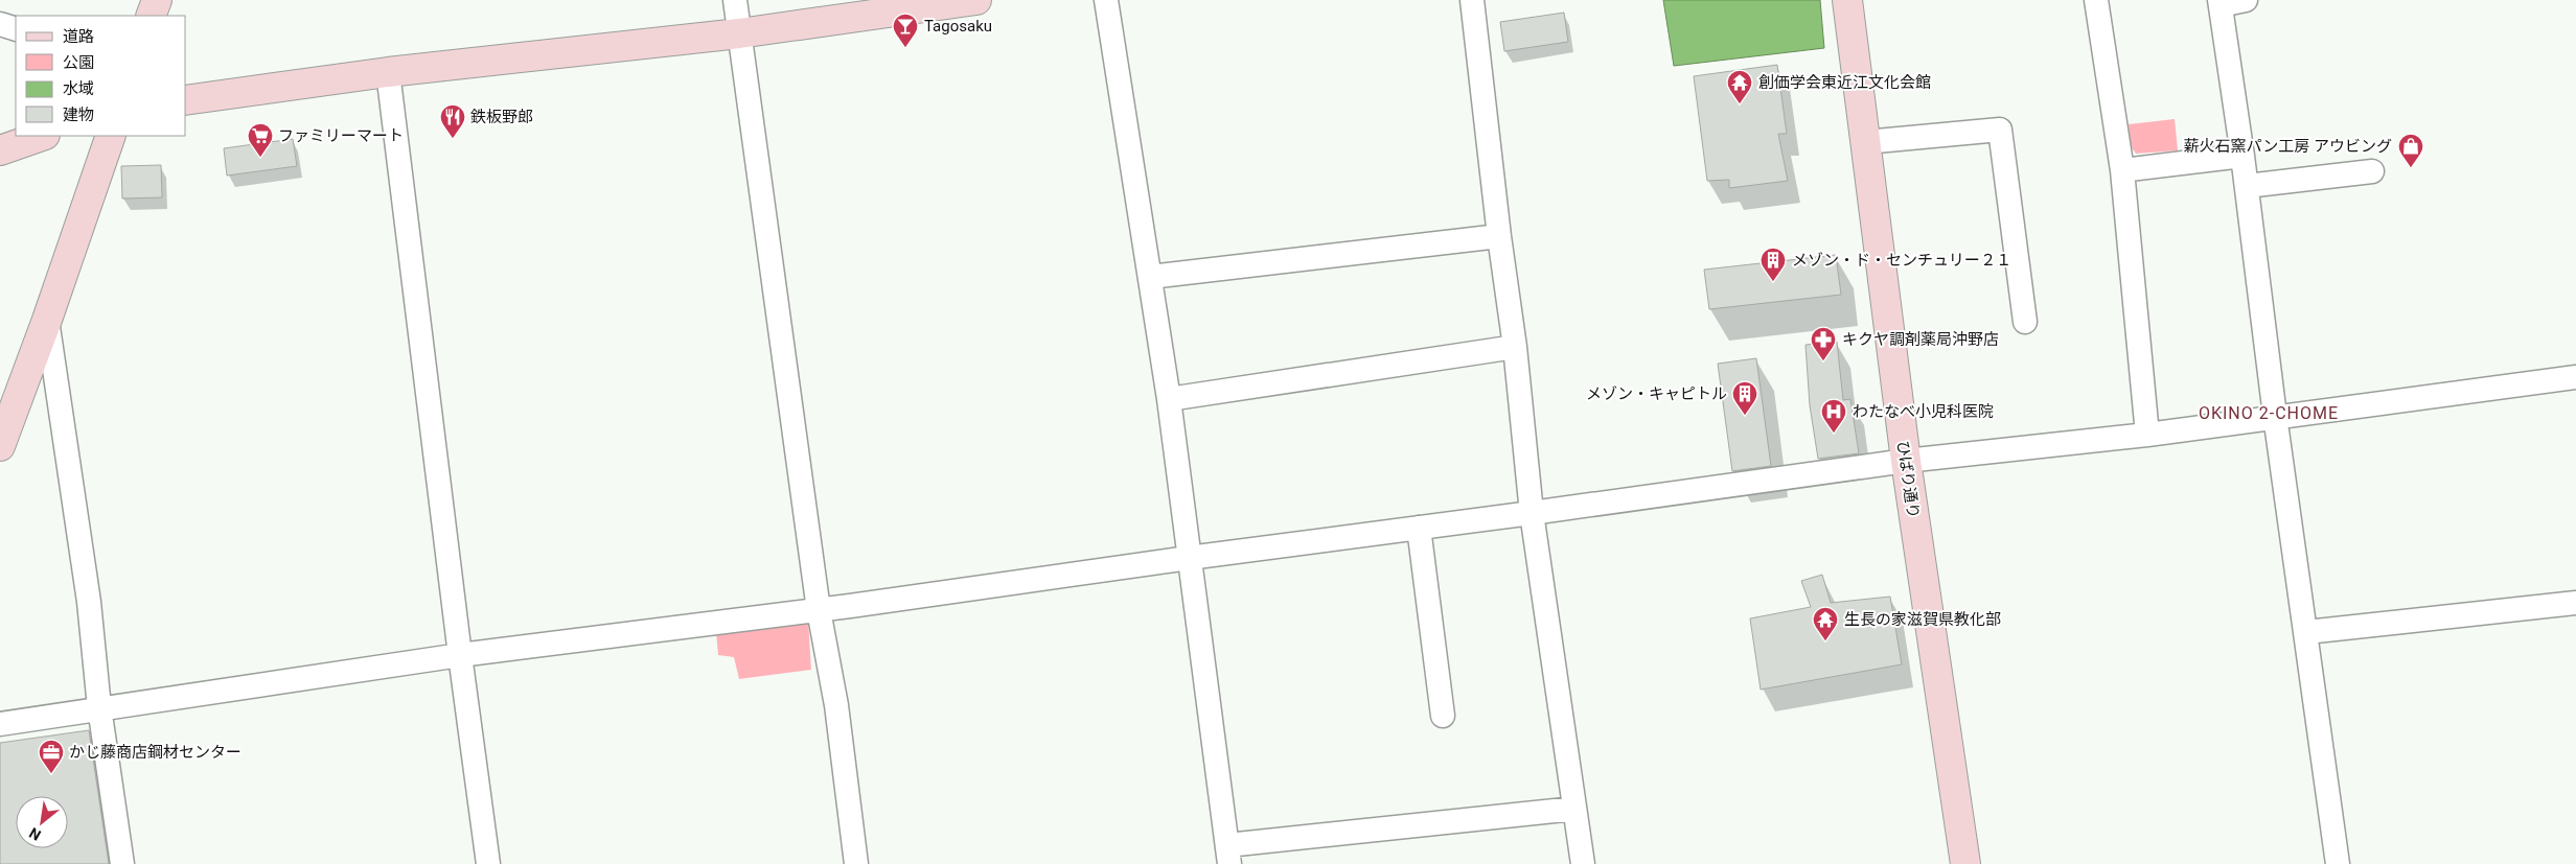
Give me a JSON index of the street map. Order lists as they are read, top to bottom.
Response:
{
  "streets": {
    "street": ["ひばり通り"]
  },
  "districts": ["OKINO 2-CHOME"],
  "places": {
    "bar": ["Tagosaku"],
    "temple": ["創価学会東近江文化会館", "生長の家滋賀県教化部"],
    "restaurant": ["鉄板野郎"],
    "supermarket": ["ファミリーマート"],
    "shop": ["薪火石窯パン工房 アウビング"],
    "building": ["メゾン・ド・センチュリー２１", "メゾン・キャピトル"],
    "pharmacy": ["キクヤ調剤薬局沖野店"],
    "hospital": ["わたなべ小児科医院"],
    "office": ["かじ藤商店鋼材センター"]
  },
  "legend": [
    "道路",
    "公園",
    "水域",
    "建物"
  ],
  "north": "bottom left"
}
